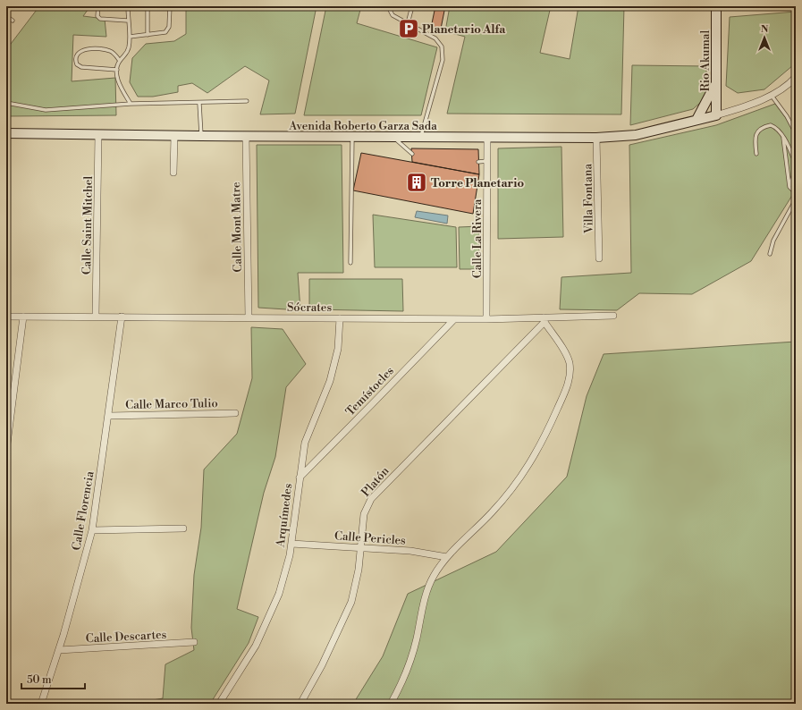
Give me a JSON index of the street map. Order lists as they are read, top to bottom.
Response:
{
  "streets": {
    "street": [
      "Rio Akumal",
      "Avenida Roberto Garza Sada",
      "Villa Fontana",
      "Calle Saint Mitchel",
      "Calle Mont Matre",
      "Calle La Rivera",
      "Sócrates",
      "Temístocles",
      "Calle Marco Tulio",
      "Platón",
      "Calle Florencia",
      "Arquímedes",
      "Calle Pericles",
      "Calle Descartes"
    ]
  },
  "crossings": [
    ["Rio Akumal", "Avenida Roberto Garza Sada"],
    ["Avenida Roberto Garza Sada", "Villa Fontana"],
    ["Avenida Roberto Garza Sada", "Calle Saint Mitchel"],
    ["Avenida Roberto Garza Sada", "Calle Mont Matre"],
    ["Avenida Roberto Garza Sada", "Calle La Rivera"],
    ["Calle Saint Mitchel", "Sócrates"],
    ["Calle Mont Matre", "Sócrates"],
    ["Calle La Rivera", "Sócrates"],
    ["Sócrates", "Temístocles"],
    ["Sócrates", "Platón"],
    ["Sócrates", "Calle Florencia"],
    ["Sócrates", "Arquímedes"],
    ["Temístocles", "Arquímedes"],
    ["Calle Marco Tulio", "Calle Florencia"],
    ["Platón", "Calle Pericles"],
    ["Calle Florencia", "Calle Descartes"],
    ["Arquímedes", "Calle Pericles"]
  ],
  "places": {
    "parking": ["Planetario Alfa"],
    "building": ["Torre Planetario"]
  },
  "scale_bar": "50 m",
  "north": "top"
}
